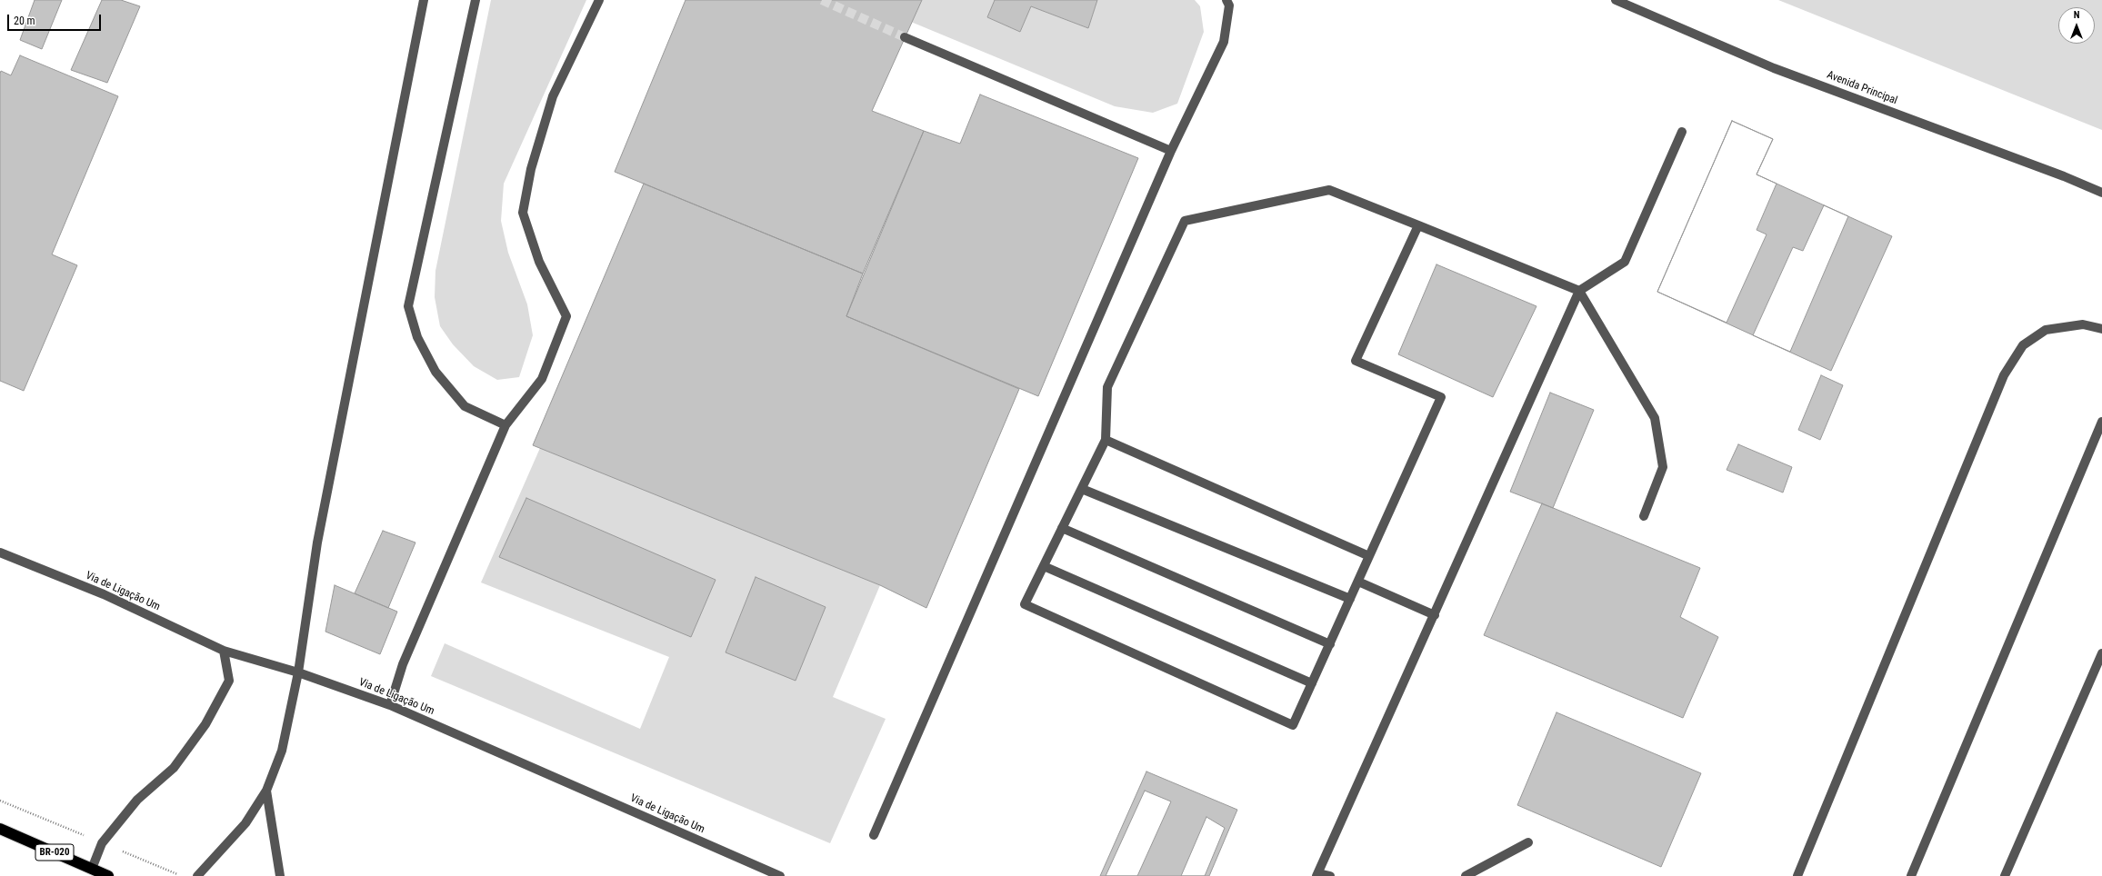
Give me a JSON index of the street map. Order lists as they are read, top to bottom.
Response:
{
  "streets": {
    "highway": ["BR-020"],
    "lane": ["Avenida Principal", "Via de Ligação Um"]
  },
  "scale_bar": "20 m",
  "north": "top"
}
